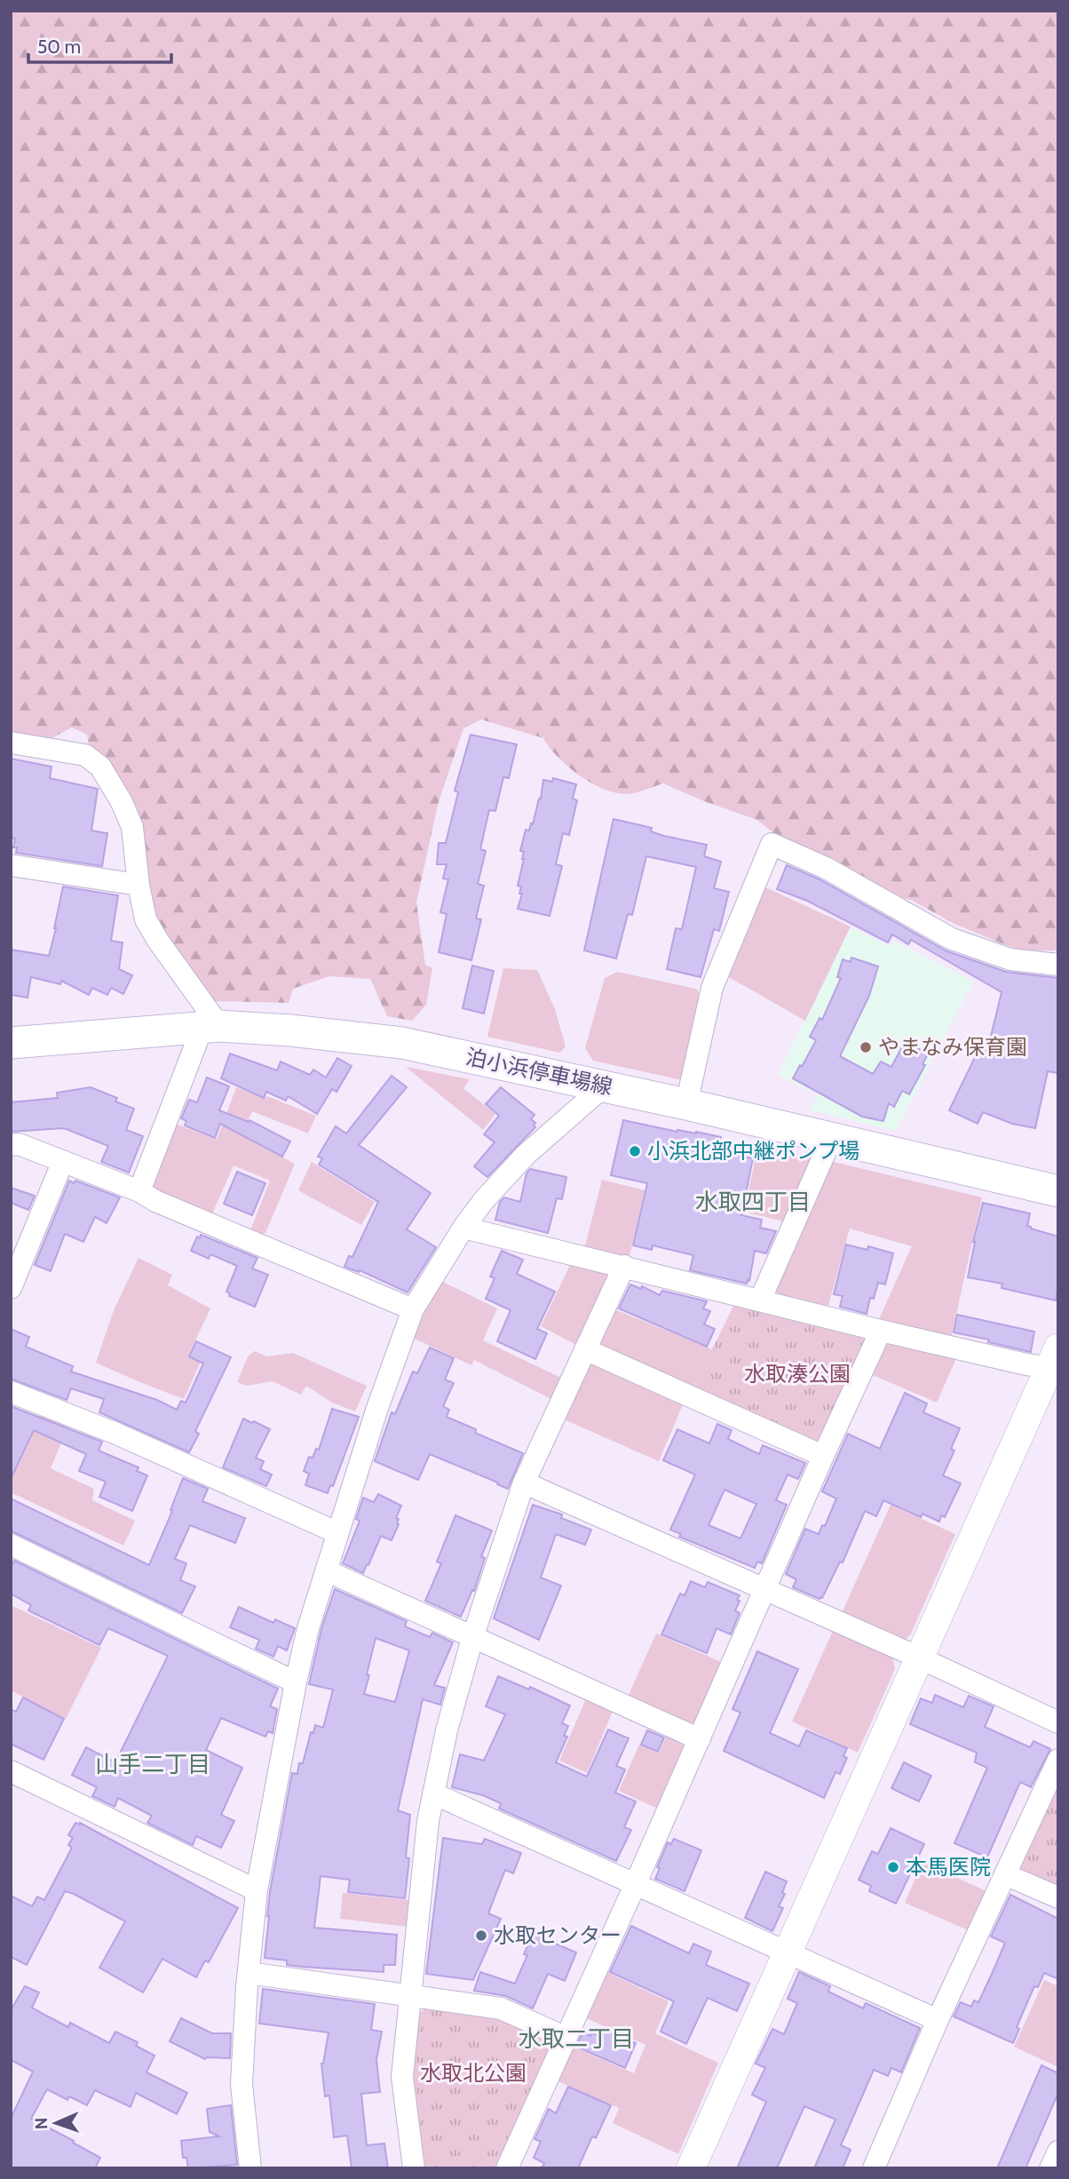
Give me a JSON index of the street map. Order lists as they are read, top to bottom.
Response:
{
  "streets": {
    "main road": ["泊小浜停車場線"]
  },
  "districts": ["水取四丁目", "山手二丁目", "水取二丁目"],
  "parks": ["水取湊公園", "水取北公園"],
  "places": [
    "やまなみ保育園",
    "小浜北部中継ポンプ場",
    "本馬医院",
    "水取センター"
  ],
  "scale_bar": "50 m",
  "north": "left"
}
